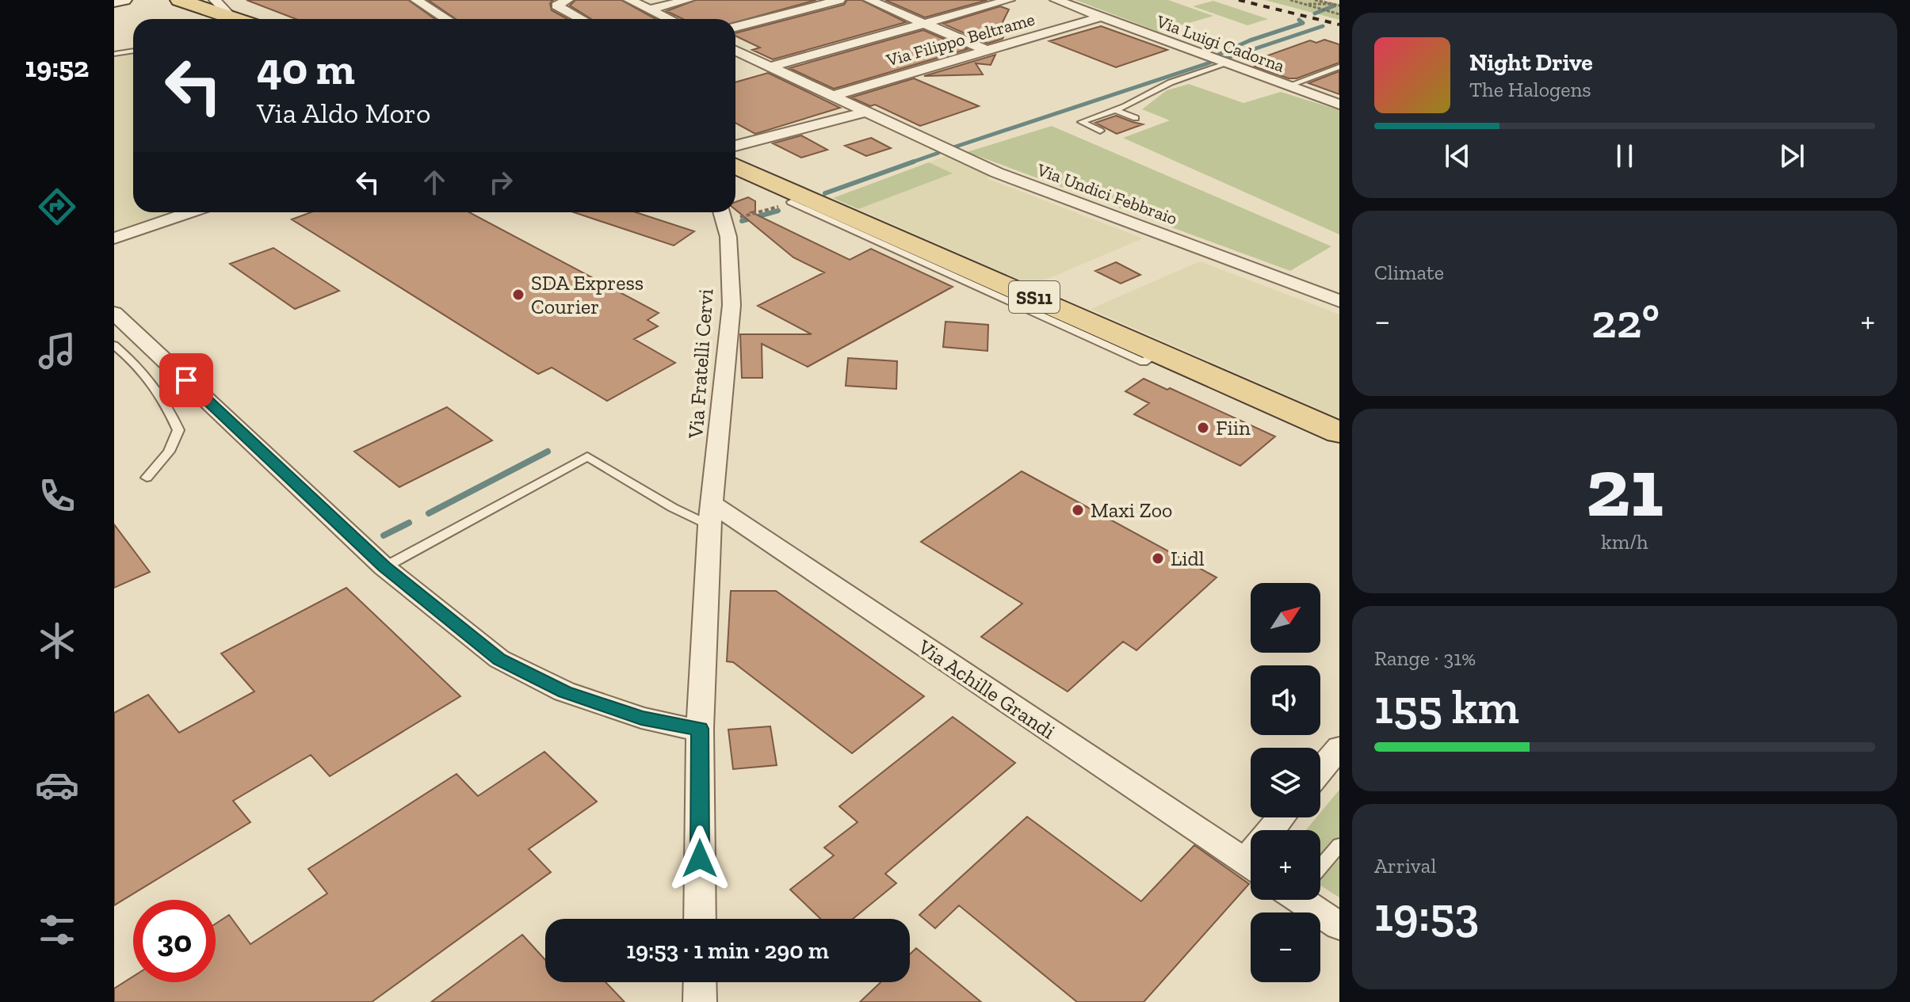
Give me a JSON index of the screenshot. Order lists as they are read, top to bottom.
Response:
{
  "streets": {
    "main road": ["SS11"],
    "street": [
      "Via Filippo Beltrame",
      "Via Luigi Cadorna",
      "Via Undici Febbraio",
      "Via Fratelli Cervi",
      "Via Achille Grandi"
    ]
  },
  "crossings": [
    ["Via Filippo Beltrame", "Via Luigi Cadorna"],
    ["Via Filippo Beltrame", "Via Undici Febbraio"],
    ["Via Fratelli Cervi", "Via Achille Grandi"]
  ],
  "places": [
    "SDA Express Courier",
    "Fiin",
    "Maxi Zoo",
    "Lidl"
  ],
  "north": "top right",
  "page": {
    "tabs": "19:52",
    "turn": ["40 m", "Via Aldo Moro"],
    "song": ["Night Drive", "The Halogens"],
    "tile": [
      "Climate",
      ["21", "km/h"],
      ["Range · 31%", "155 km"],
      ["Arrival", "19:53"]
    ],
    "heat": ["−", "22°", "+"],
    "map_buttons": ["+", "−"],
    "limit": "30",
    "trip": "19:53 · 1 min · 290 m"
  }
}
